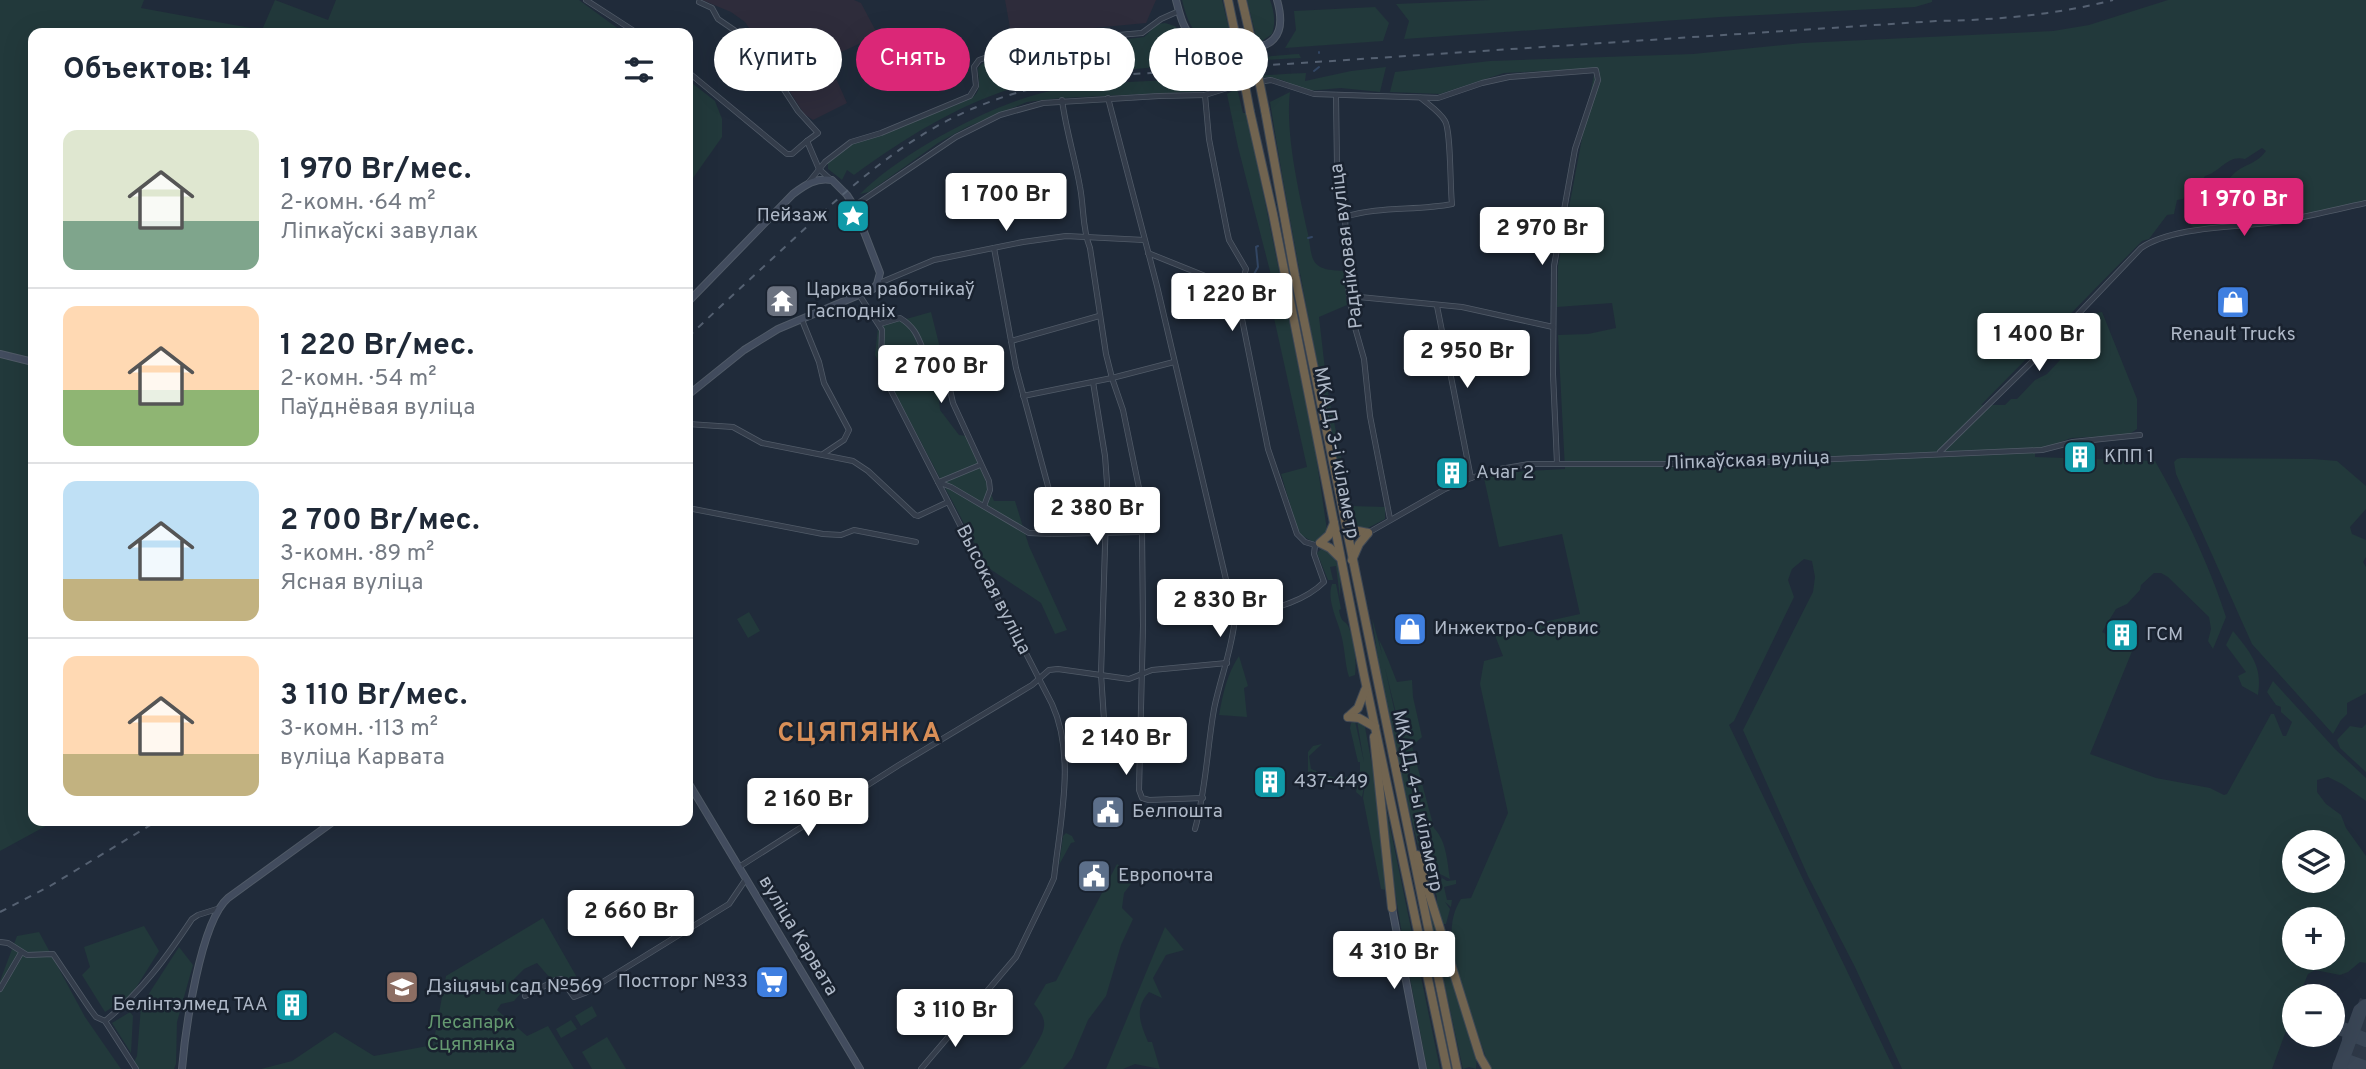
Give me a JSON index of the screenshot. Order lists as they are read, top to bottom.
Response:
{
  "streets": {
    "highway": ["МКАД, 3-і кіламетр", "МКАД, 4-ы кіламетр"],
    "street": [
      "Радніковая вуліца",
      "Ліпкаўская вуліца",
      "Высокая вуліца",
      "вуліца Карвата"
    ]
  },
  "crossings": [
    ["Радніковая вуліца", "Ліпкаўская вуліца"],
    ["МКАД, 3-і кіламетр", "МКАД, 4-ы кіламетр"]
  ],
  "districts": ["СЦЯПЯНКА"],
  "parks": ["Лесапарк Сцяпянка"],
  "places": {
    "place": ["Пейзаж"],
    "temple": ["Царква работнікаў Гасподніх"],
    "shop": ["Renault Trucks", "Инжектро-Сервис"],
    "building": [
      "КПП 1",
      "Ачаг 2",
      "ГСМ",
      "437-449",
      "Белінтэлмед ТАА"
    ],
    "public building": ["Белпошта", "Европочта"],
    "supermarket": ["Постторг №33"],
    "school or university": ["Дзіцячы сад №569"]
  },
  "page": {
    "chip": [
      "Купить",
      "Снять",
      "Фильтры",
      "Новое"
    ],
    "heading": "Объектов: 14",
    "list": [
      {
        "name": "1 970 Br/мес.",
        "note": "2-комн. · 64 m² · Ліпкаўскі завулак"
      },
      {
        "name": "1 220 Br/мес.",
        "note": "2-комн. · 54 m² · Паўднёвая вуліца"
      },
      {
        "name": "2 700 Br/мес.",
        "note": "3-комн. · 89 m² · Ясная вуліца"
      },
      {
        "name": "3 110 Br/мес.",
        "note": "3-комн. · 113 m² · вуліца Карвата"
      }
    ],
    "price": [
      "1 700 Br",
      "1 970 Br",
      "2 970 Br",
      "1 220 Br",
      "1 400 Br",
      "2 950 Br",
      "2 700 Br",
      "2 380 Br",
      "2 830 Br",
      "2 140 Br",
      "2 160 Br",
      "2 660 Br",
      "4 310 Br",
      "3 110 Br"
    ],
    "map_buttons": ["+", "−"]
  }
}
